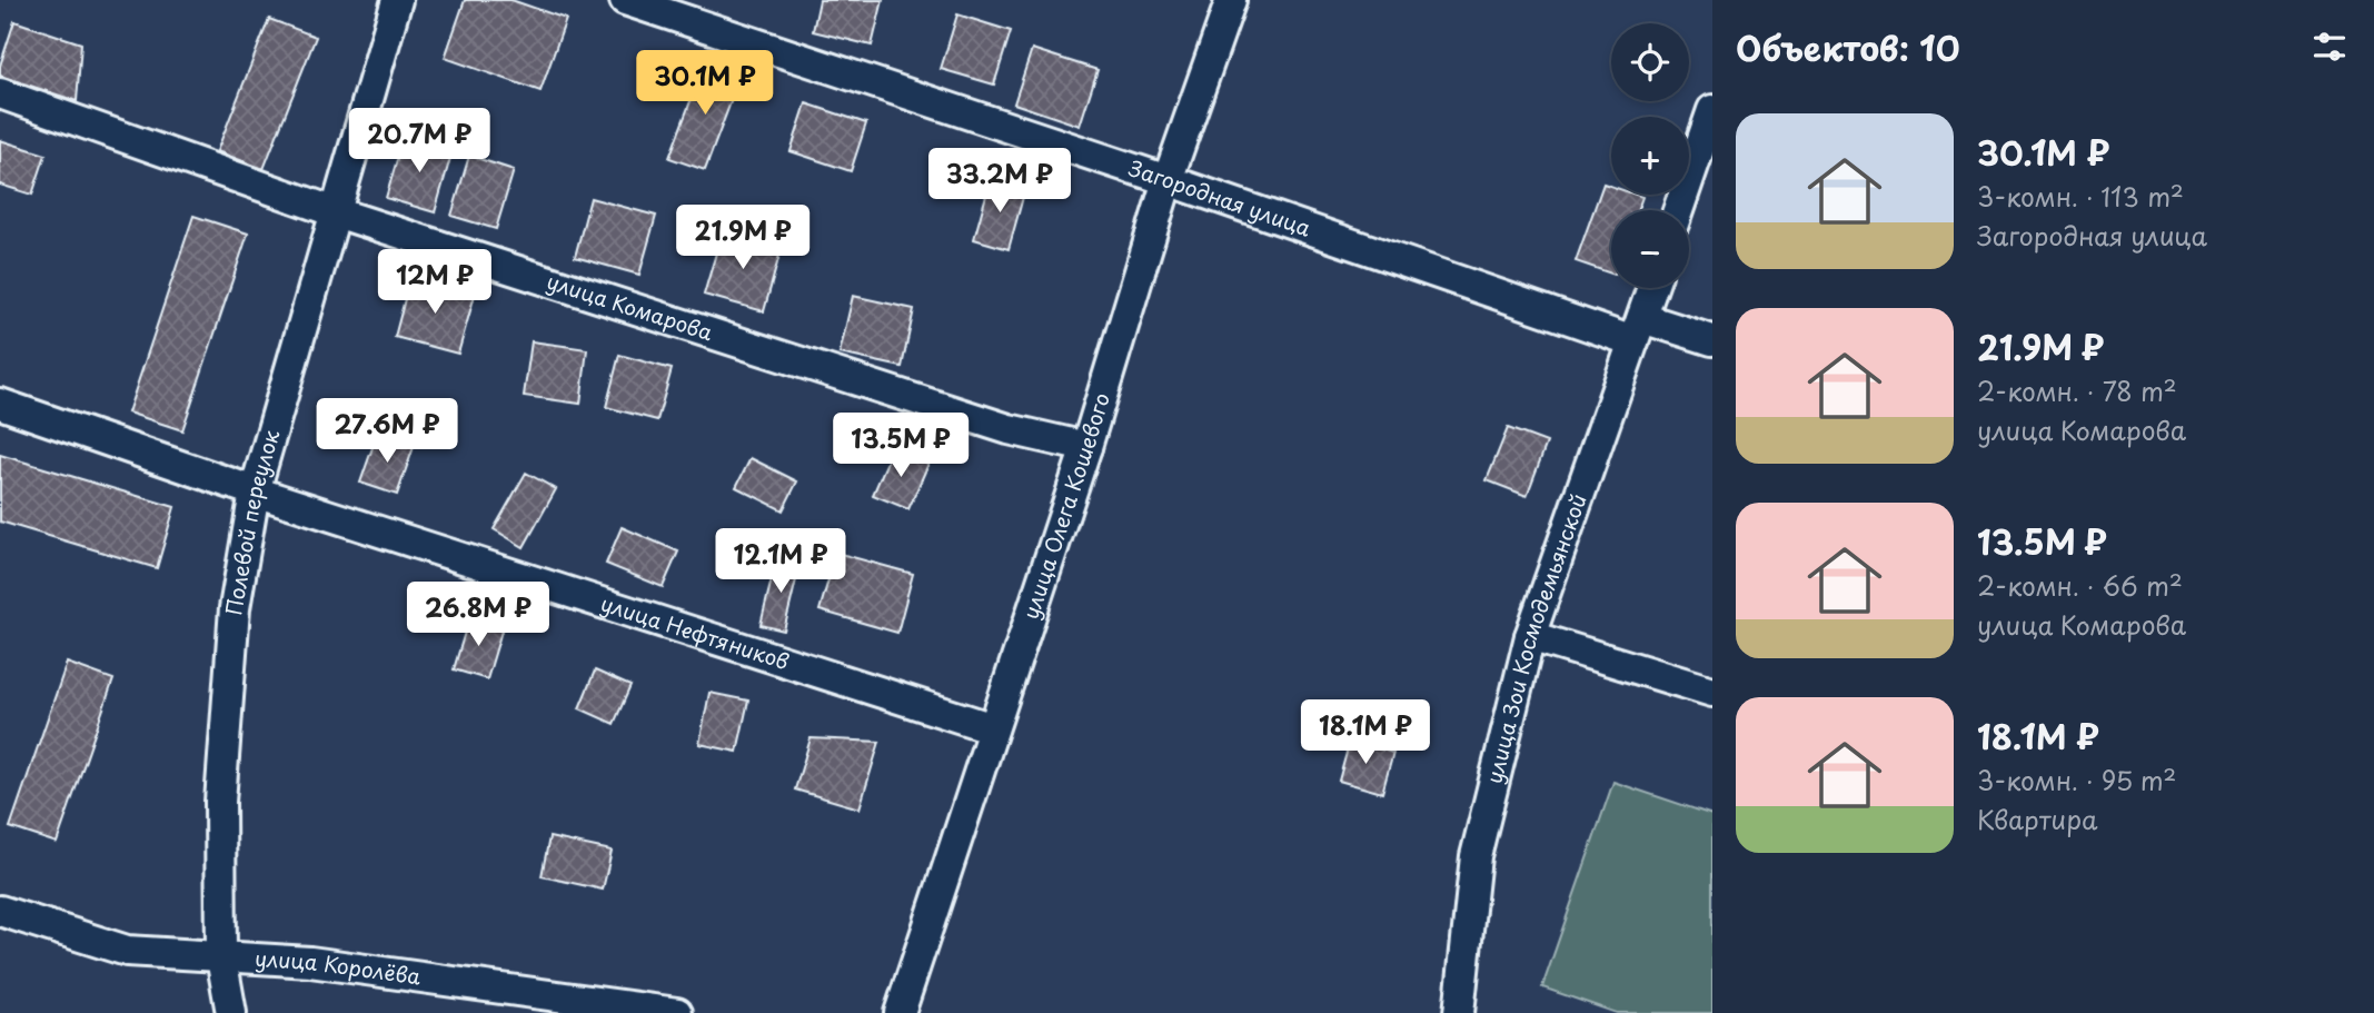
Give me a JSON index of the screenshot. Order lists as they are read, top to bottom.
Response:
{
  "streets": {
    "street": [
      "Загородная улица",
      "улица Комарова",
      "улица Олега Кошевого",
      "Полевой переулок",
      "улица Нефтяников",
      "улица Зои Космодемьянской",
      "улица Королёва"
    ]
  },
  "crossings": [
    ["Загородная улица", "улица Олега Кошевого"],
    ["Загородная улица", "улица Зои Космодемьянской"],
    ["улица Комарова", "улица Олега Кошевого"],
    ["улица Комарова", "Полевой переулок"],
    ["улица Олега Кошевого", "улица Нефтяников"],
    ["Полевой переулок", "улица Нефтяников"],
    ["Полевой переулок", "улица Королёва"]
  ],
  "page": {
    "heading": "Объектов: 10",
    "map_buttons": ["+", "−"],
    "price": [
      "30.1M ₽",
      "20.7M ₽",
      "33.2M ₽",
      "21.9M ₽",
      "12M ₽",
      "27.6M ₽",
      "13.5M ₽",
      "12.1M ₽",
      "26.8M ₽",
      "18.1M ₽"
    ],
    "list": [
      {
        "name": "30.1M ₽",
        "note": "3-комн. · 113 m² · Загородная улица"
      },
      {
        "name": "21.9M ₽",
        "note": "2-комн. · 78 m² · улица Комарова"
      },
      {
        "name": "13.5M ₽",
        "note": "2-комн. · 66 m² · улица Комарова"
      },
      {
        "name": "18.1M ₽",
        "note": "3-комн. · 95 m² · Квартира"
      }
    ]
  }
}
